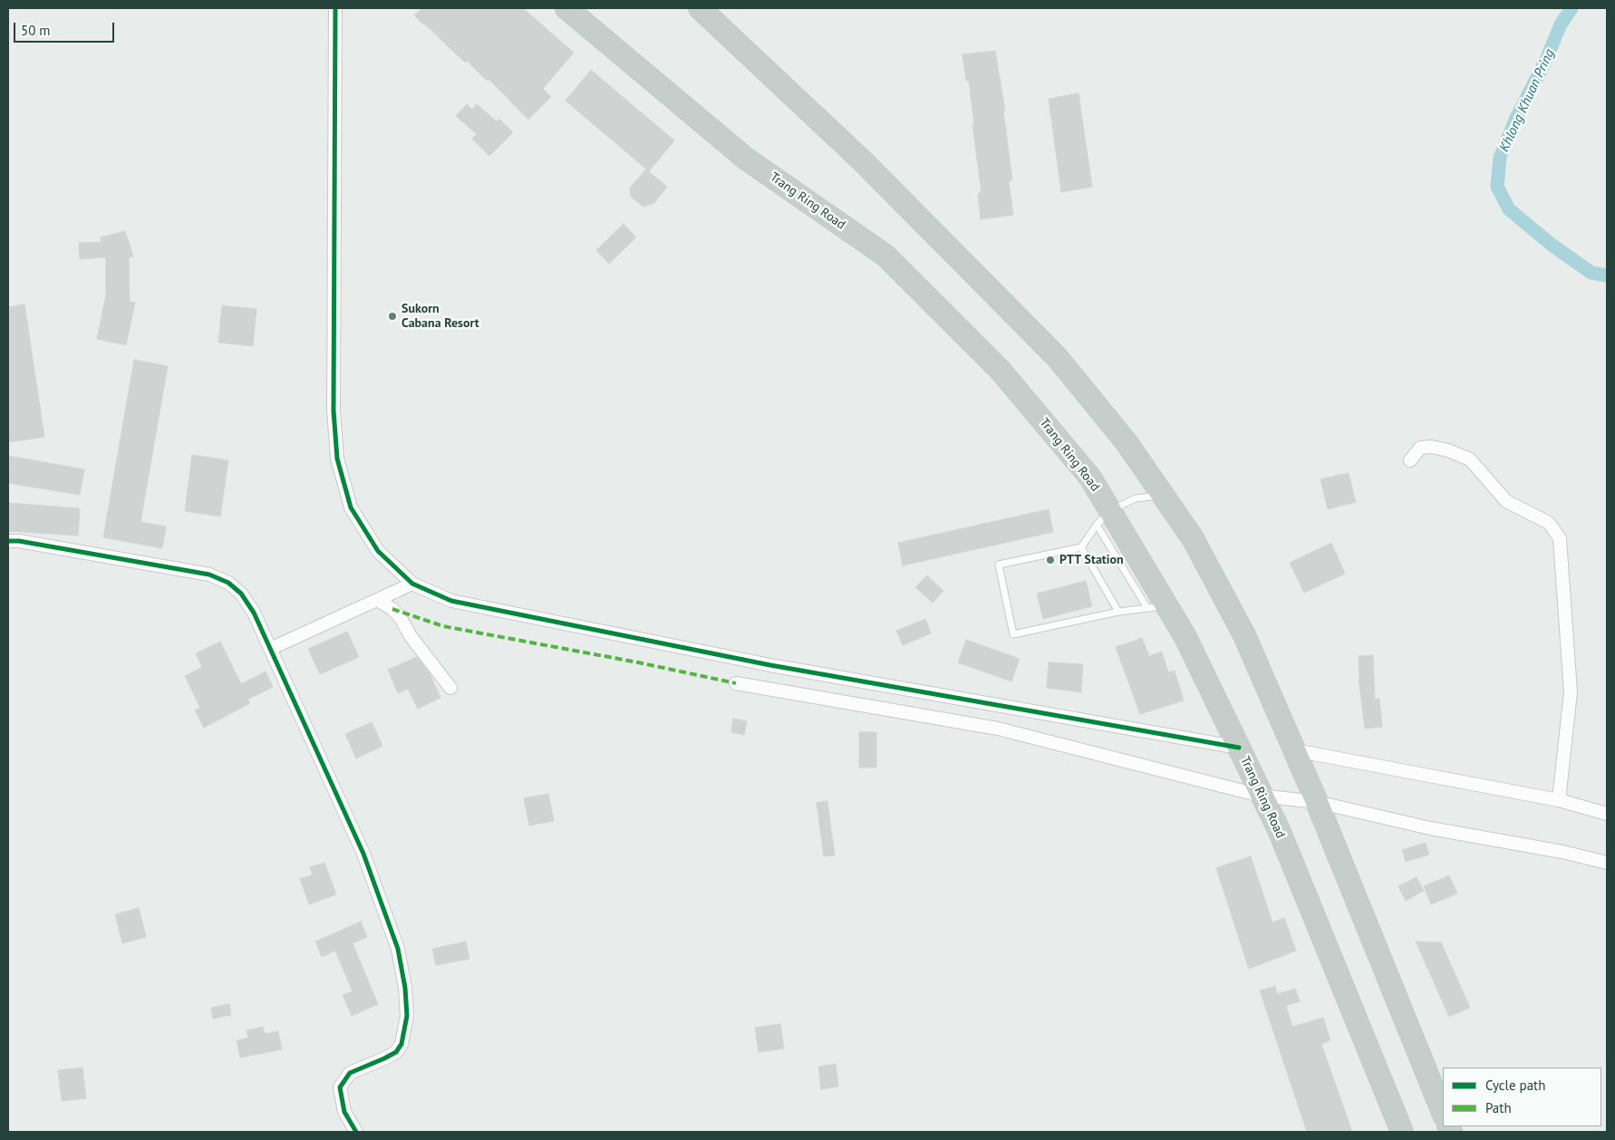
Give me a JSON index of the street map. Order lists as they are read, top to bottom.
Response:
{
  "streets": {
    "highway": ["Trang Ring Road"]
  },
  "water": ["Khlong Khuan Pring"],
  "places": ["Sukorn Cabana Resort", "PTT Station"],
  "legend": ["Cycle path", "Path"],
  "scale_bar": "50 m"
}
